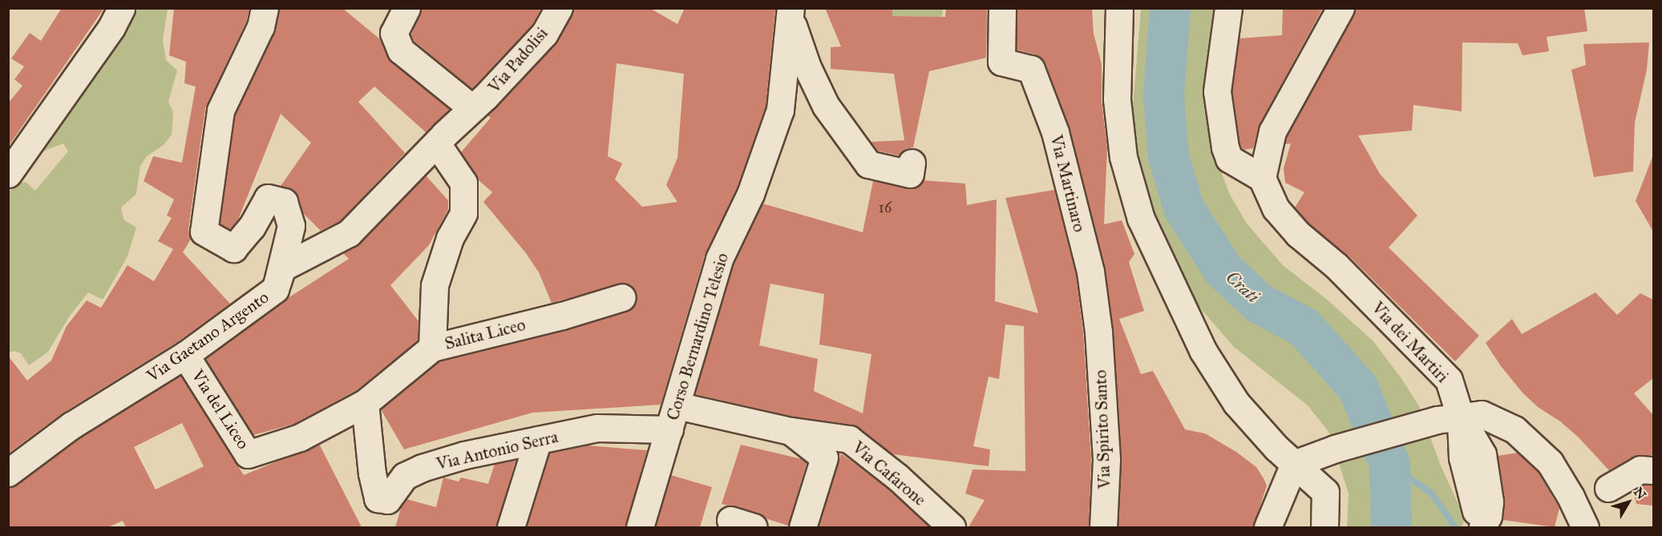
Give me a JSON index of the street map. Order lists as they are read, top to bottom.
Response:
{
  "streets": {
    "street": [
      "Via Padolisi",
      "Via Martinaro",
      "Salita Liceo",
      "Via Gaetano Argento",
      "Corso Bernardino Telesio",
      "Via dei Martiri",
      "Via del Liceo",
      "Via Spirito Santo",
      "Via Antonio Serra",
      "Via Cafarone"
    ]
  },
  "crossings": [
    ["Via Padolisi", "Via Gaetano Argento"],
    ["Via Martinaro", "Via Spirito Santo"],
    ["Salita Liceo", "Via del Liceo"],
    ["Salita Liceo", "Via Antonio Serra"],
    ["Via Gaetano Argento", "Via del Liceo"],
    ["Corso Bernardino Telesio", "Via Antonio Serra"],
    ["Via del Liceo", "Via Antonio Serra"],
    ["Via Antonio Serra", "Via Cafarone"]
  ],
  "water": ["Crati"],
  "house_numbers": ["16"],
  "north": "top right"
}
